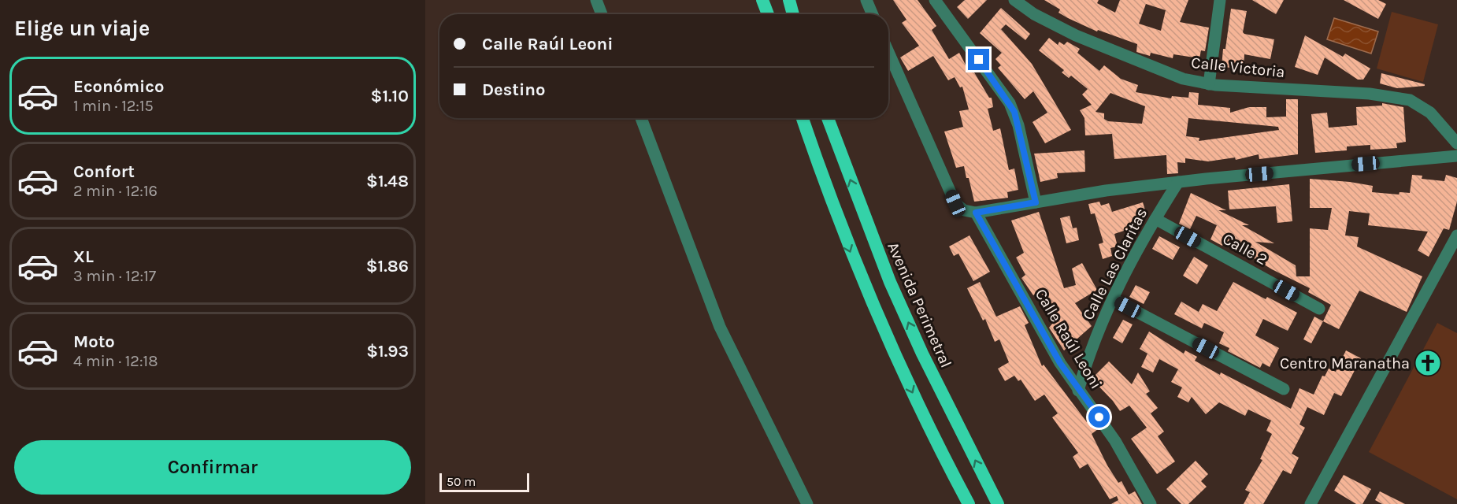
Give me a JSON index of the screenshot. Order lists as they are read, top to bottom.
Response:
{
  "streets": {
    "highway": ["Avenida Perimetral"],
    "street": [
      "Calle Victoria",
      "Calle 2",
      "Calle Las Claritas",
      "Calle Raúl Leoni"
    ]
  },
  "crossings": [
    ["Calle 2", "Calle Las Claritas"],
    ["Calle Las Claritas", "Calle Raúl Leoni"]
  ],
  "places": {
    "church": ["Centro Maranatha"]
  },
  "scale_bar": "50 m",
  "page": {
    "heading": "Elige un viaje",
    "banner": ["Calle Raúl Leoni", "Destino"],
    "list": [
      {
        "name": "Económico",
        "note": "1 min · 12:15",
        "value": "$1.10"
      },
      {
        "name": "Confort",
        "note": "2 min · 12:16",
        "value": "$1.48"
      },
      {
        "name": "XL",
        "note": "3 min · 12:17",
        "value": "$1.86"
      },
      {
        "name": "Moto",
        "note": "4 min · 12:18",
        "value": "$1.93"
      }
    ],
    "buttons": "Confirmar",
    "scale": "50 m"
  }
}
